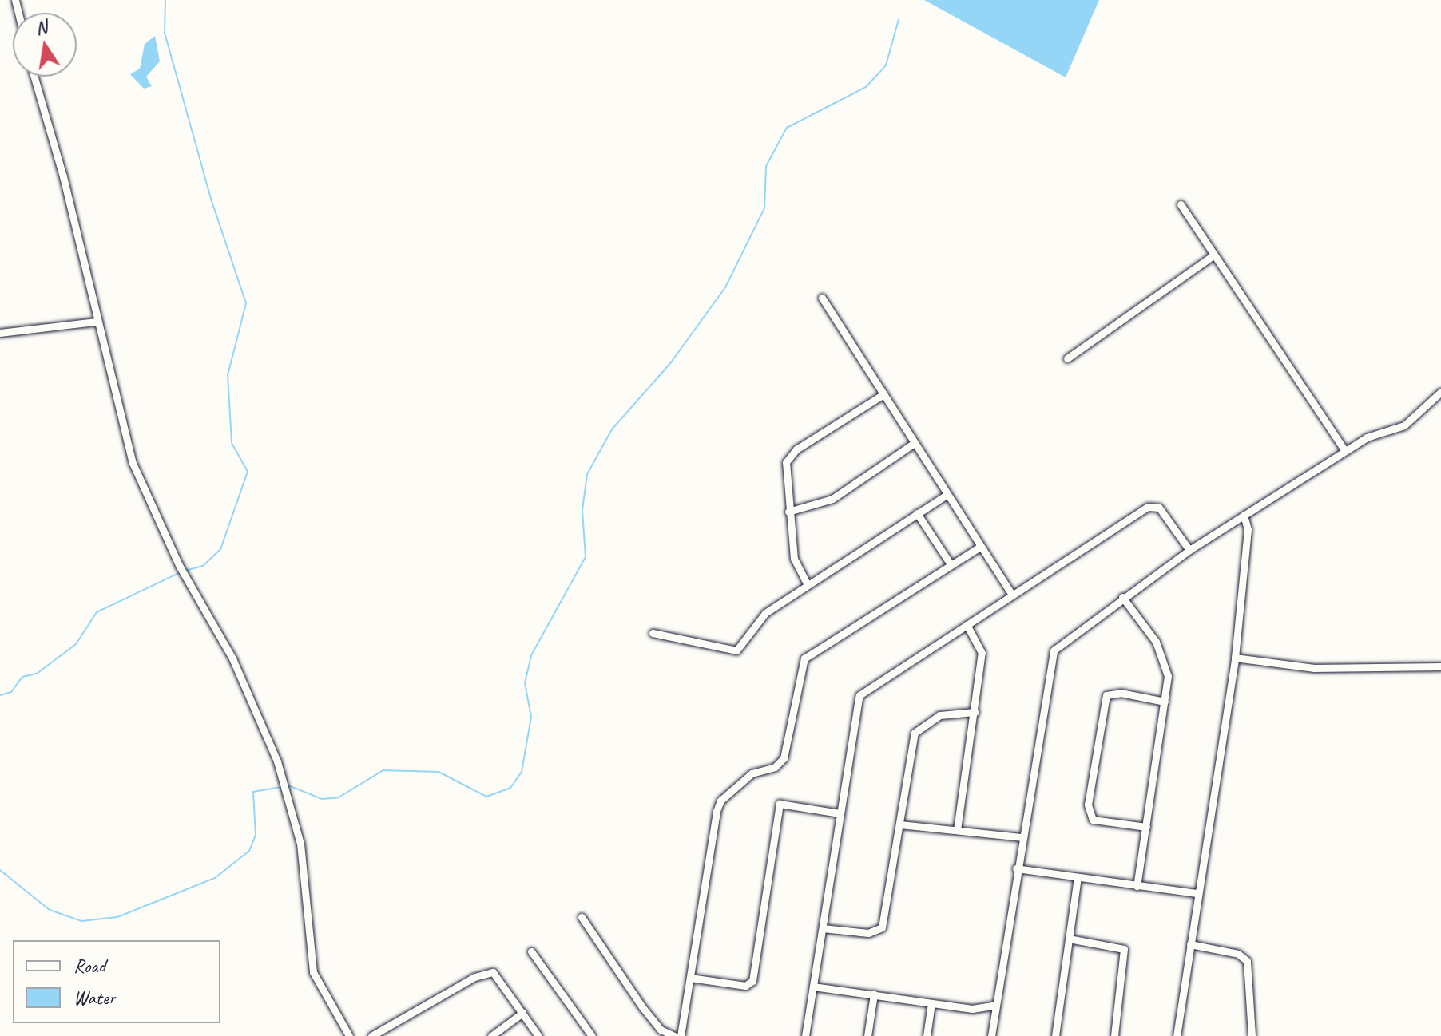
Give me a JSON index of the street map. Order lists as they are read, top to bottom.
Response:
{
  "legend": ["Road", "Water"],
  "north": "top"
}
